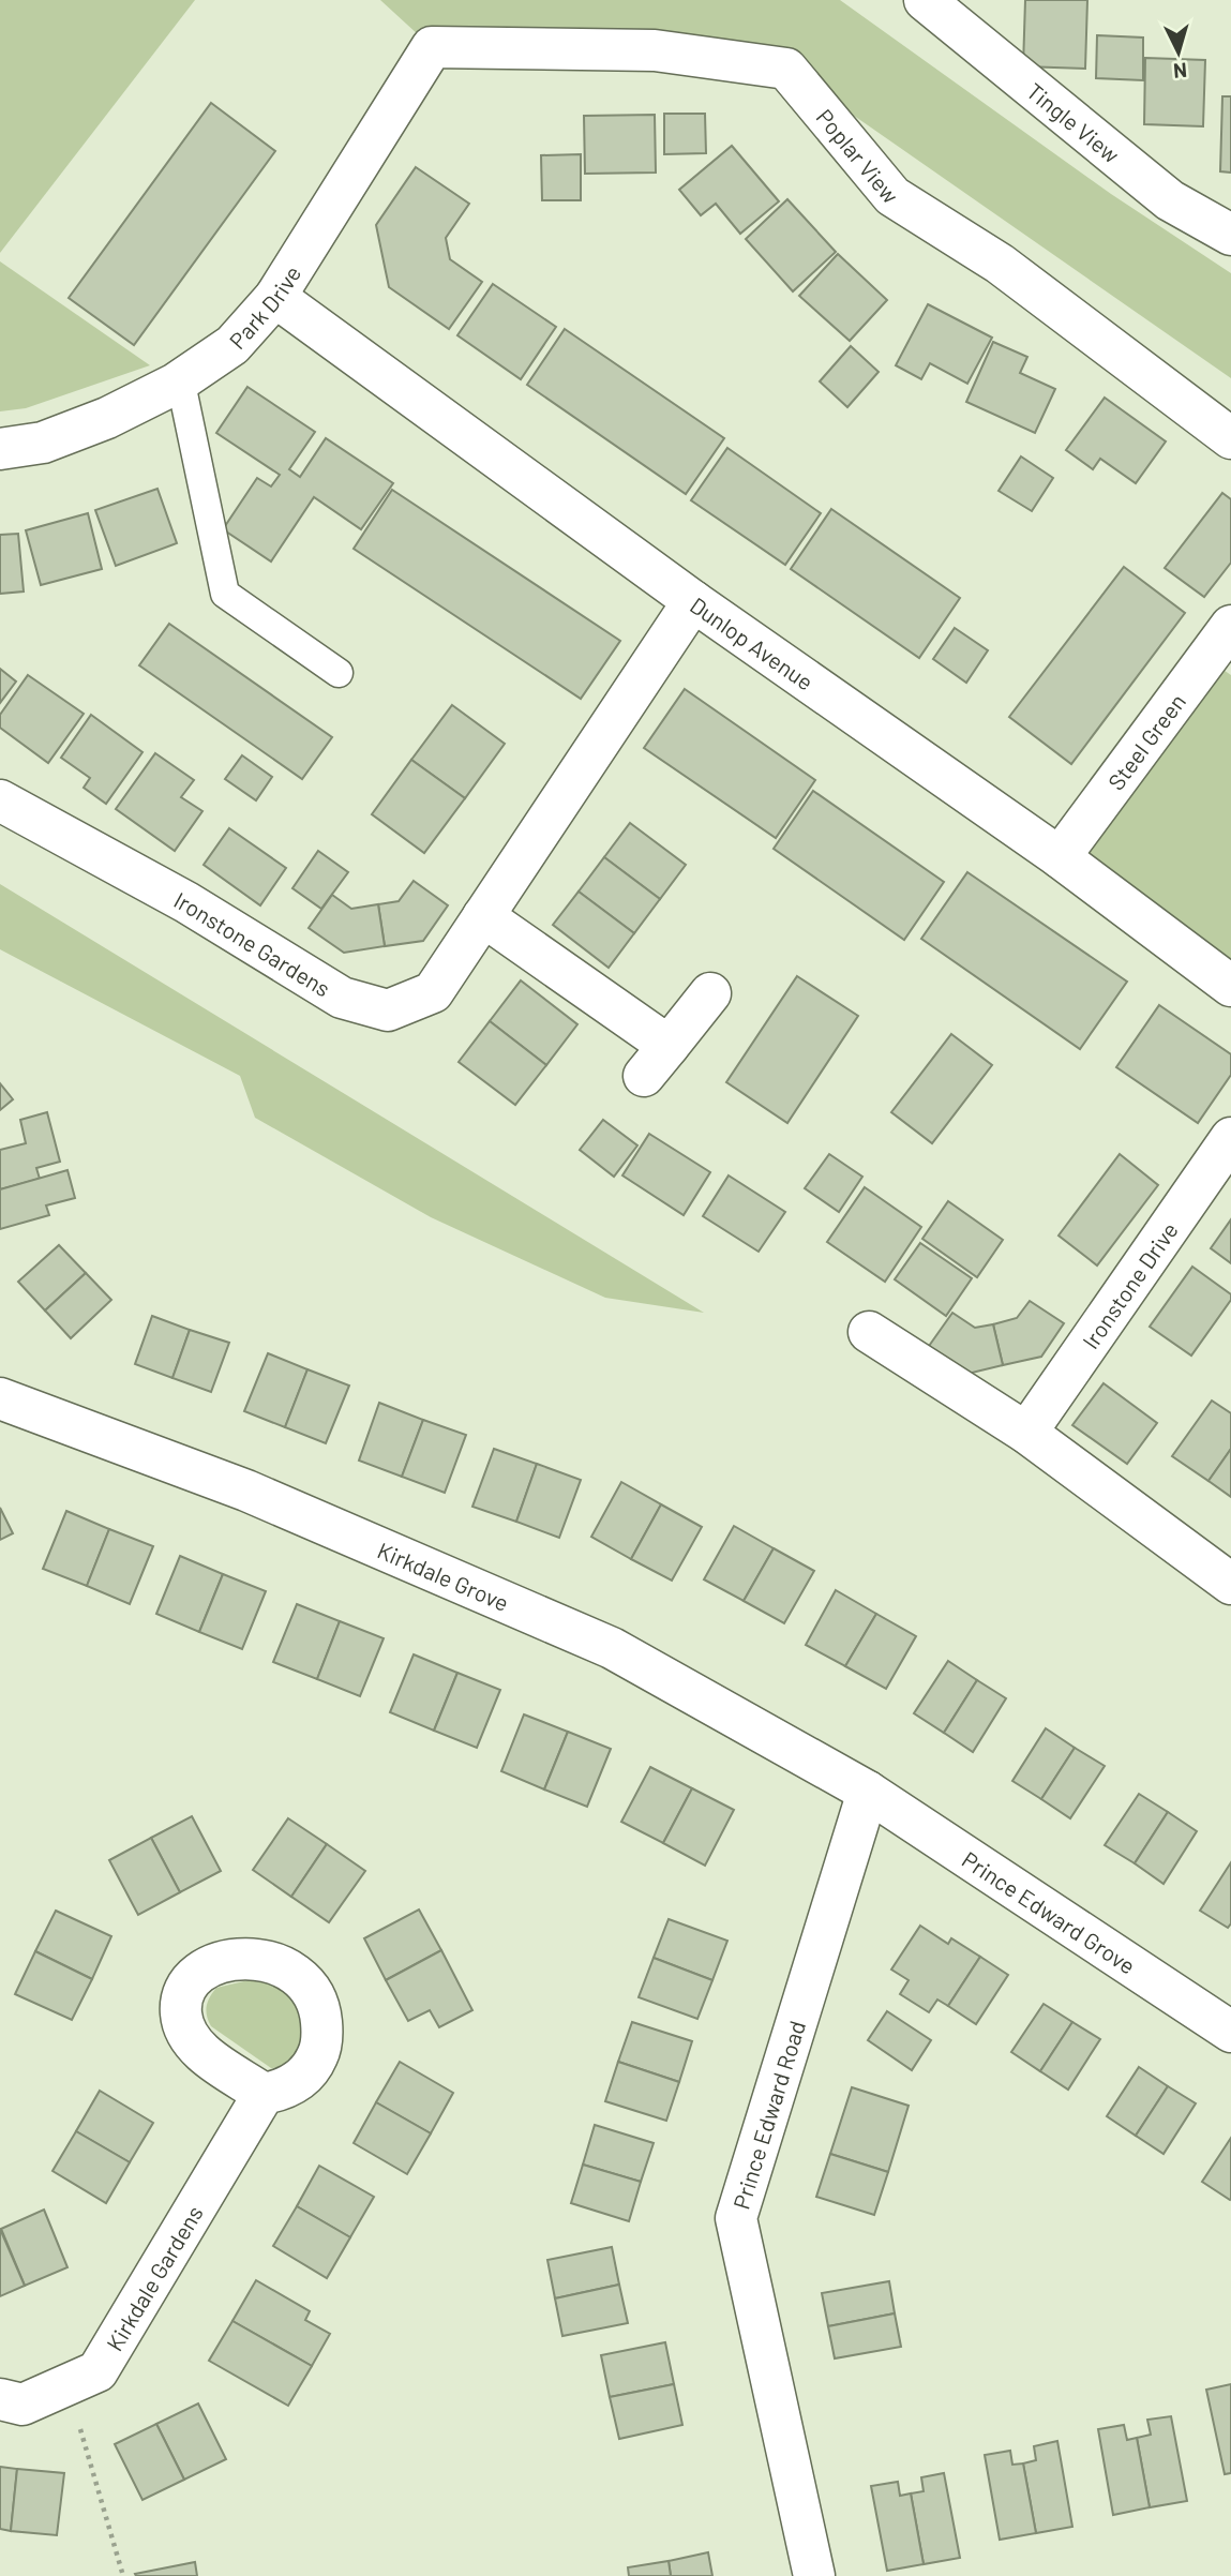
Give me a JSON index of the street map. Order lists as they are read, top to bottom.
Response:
{
  "streets": {
    "street": [
      "Tingle View",
      "Poplar View",
      "Park Drive",
      "Dunlop Avenue",
      "Steel Green",
      "Ironstone Gardens",
      "Ironstone Drive",
      "Kirkdale Grove",
      "Prince Edward Grove",
      "Prince Edward Road",
      "Kirkdale Gardens"
    ]
  },
  "crossings": [
    ["Poplar View", "Park Drive"],
    ["Park Drive", "Dunlop Avenue"],
    ["Dunlop Avenue", "Steel Green"],
    ["Dunlop Avenue", "Ironstone Gardens"],
    ["Kirkdale Grove", "Prince Edward Grove"],
    ["Kirkdale Grove", "Prince Edward Road"],
    ["Prince Edward Grove", "Prince Edward Road"]
  ],
  "north": "bottom"
}
